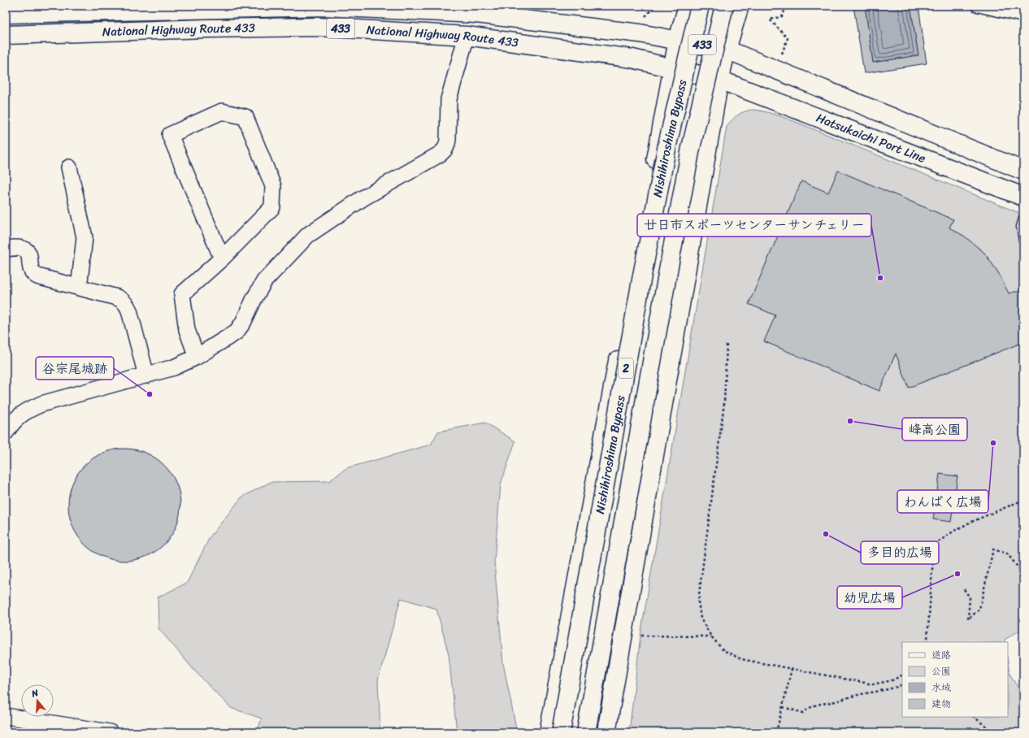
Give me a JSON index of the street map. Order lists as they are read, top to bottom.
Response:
{
  "streets": {
    "main road": [
      "433",
      "National Highway Route 433",
      "Nishihiroshima Bypass",
      "Hatsukaichi Port Line",
      "2"
    ]
  },
  "crossings": [
    ["National Highway Route 433", "Nishihiroshima Bypass"],
    ["National Highway Route 433", "Hatsukaichi Port Line"]
  ],
  "places": [
    "廿日市スポーツセンターサンチェリー",
    "谷宗尾城跡",
    "峰高公園",
    "わんぱく広場",
    "多目的広場",
    "幼児広場"
  ],
  "legend": [
    "道路",
    "公園",
    "水域",
    "建物"
  ],
  "north": "top"
}
